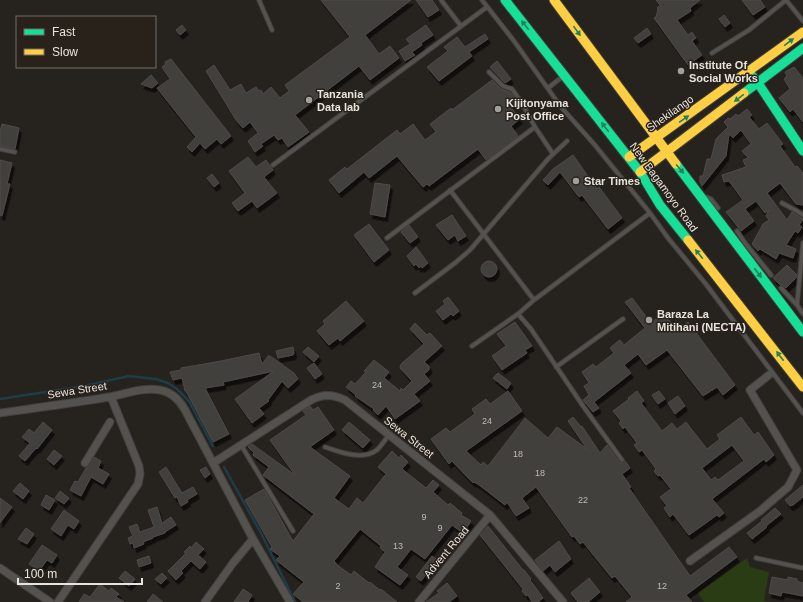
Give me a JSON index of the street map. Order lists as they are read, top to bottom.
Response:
{
  "streets": {
    "main road": ["Shekilango", "New Bagamoyo Road"],
    "street": ["Sewa Street", "Advent Road"]
  },
  "crossings": [
    ["Shekilango", "New Bagamoyo Road"],
    ["Sewa Street", "Advent Road"]
  ],
  "places": [
    "Institute Of Social Works",
    "Tanzania Data lab",
    "Kijitonyama Post Office",
    "Star Times",
    "Baraza La Mitihani (NECTA)"
  ],
  "house_numbers": [
    "24",
    "24",
    "18",
    "18",
    "22",
    "9",
    "9",
    "13",
    "2",
    "12"
  ],
  "legend": ["Fast", "Slow"],
  "scale_bar": "100 m"
}
